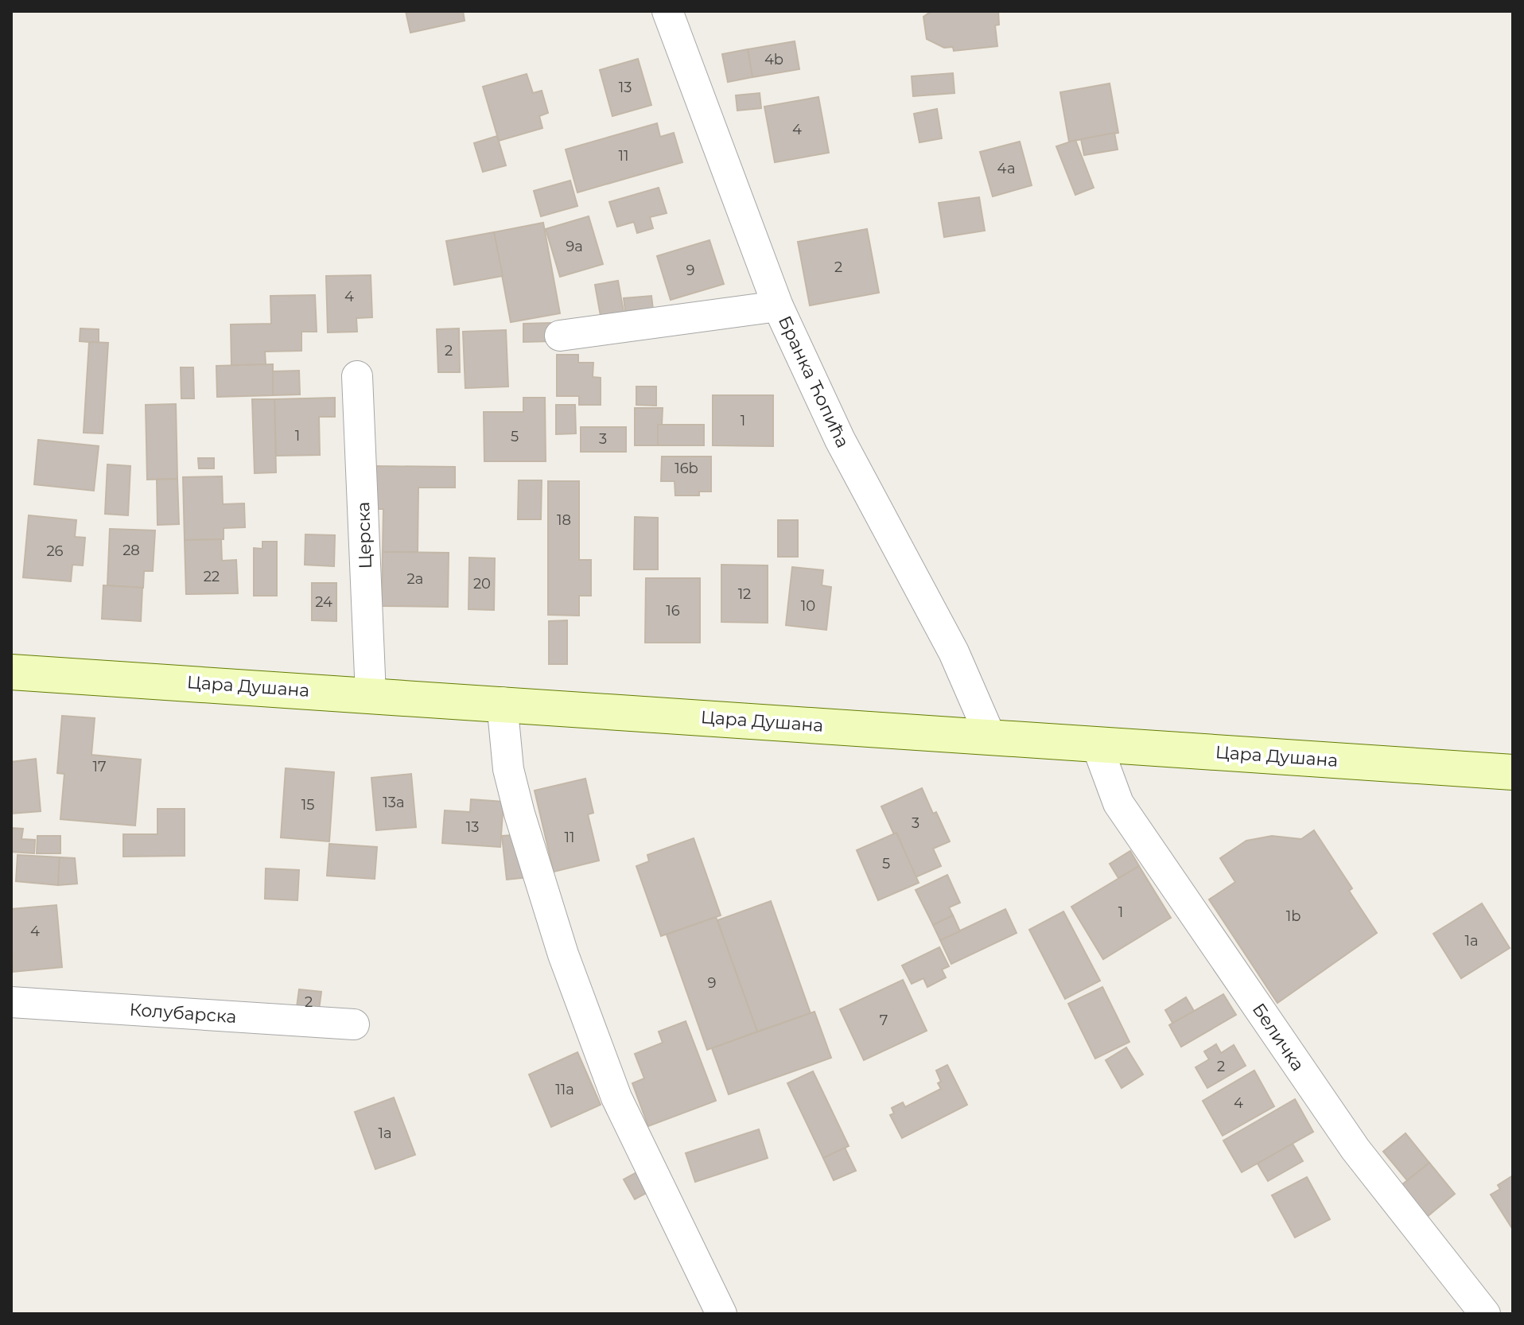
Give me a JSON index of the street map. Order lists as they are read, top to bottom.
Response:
{
  "streets": {
    "main road": ["Цара Душана"],
    "street": [
      "Бранка Ћопића",
      "Церска",
      "Колубарска",
      "Беличка"
    ]
  },
  "crossings": [
    ["Бранка Ћопића", "Цара Душана"],
    ["Церска", "Цара Душана"],
    ["Цара Душана", "Беличка"]
  ],
  "house_numbers": [
    "4b",
    "13",
    "4",
    "11",
    "4a",
    "9a",
    "2",
    "9",
    "4",
    "2",
    "1",
    "1",
    "5",
    "3",
    "16b",
    "18",
    "28",
    "26",
    "22",
    "2a",
    "20",
    "12",
    "24",
    "10",
    "16",
    "17",
    "13a",
    "15",
    "3",
    "13",
    "11",
    "5",
    "1",
    "1b",
    "4",
    "1a",
    "9",
    "2",
    "7",
    "2",
    "11a",
    "4",
    "1a"
  ]
}
